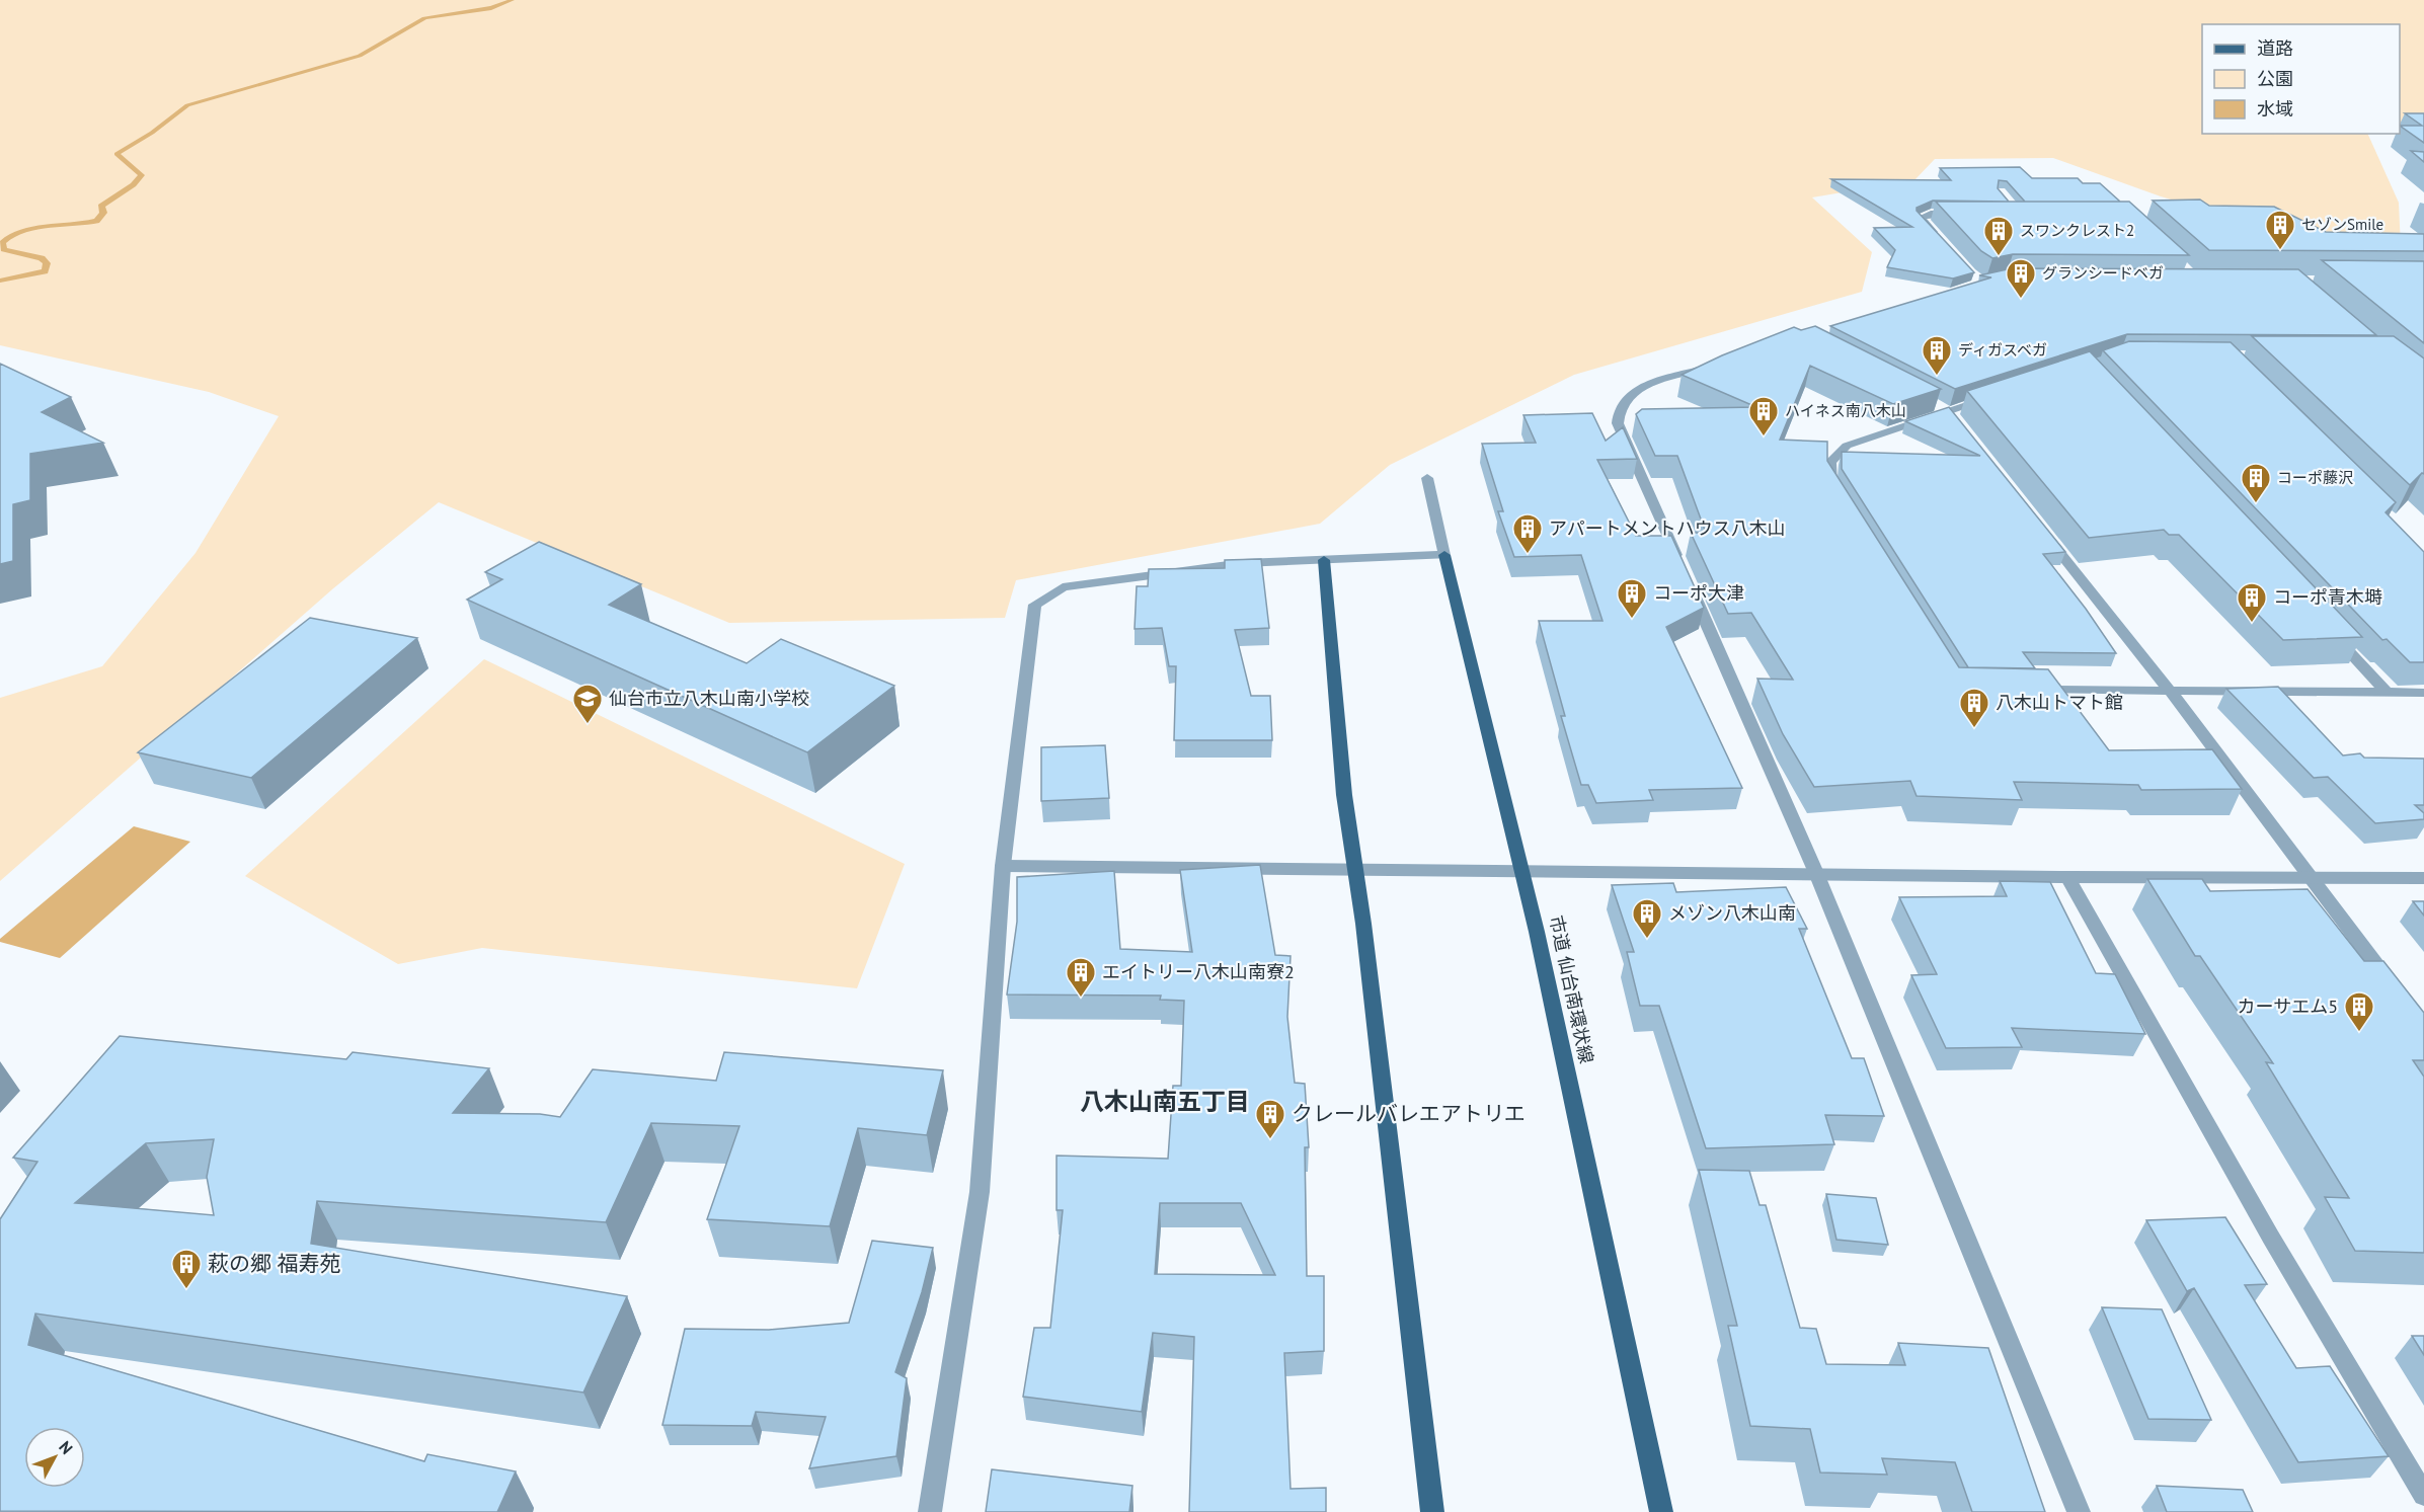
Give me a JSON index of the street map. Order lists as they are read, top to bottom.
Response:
{
  "streets": {
    "main road": ["市道 仙台南環状線"]
  },
  "districts": ["八木山南五丁目"],
  "places": {
    "building": [
      "セゾンSmile",
      "スワンクレスト2",
      "グランシードベガ",
      "ディガスベガ",
      "ハイネス南八木山",
      "コーポ藤沢",
      "アパートメントハウス八木山",
      "コーポ大津",
      "コーポ青木塒",
      "八木山トマト館",
      "メゾン八木山南",
      "エイトリー八木山南寮2",
      "カーサエム5",
      "クレールバレエアトリエ",
      "萩の郷 福寿苑"
    ],
    "school or university": ["仙台市立八木山南小学校"]
  },
  "legend": ["道路", "公園", "水域"],
  "north": "top right"
}
